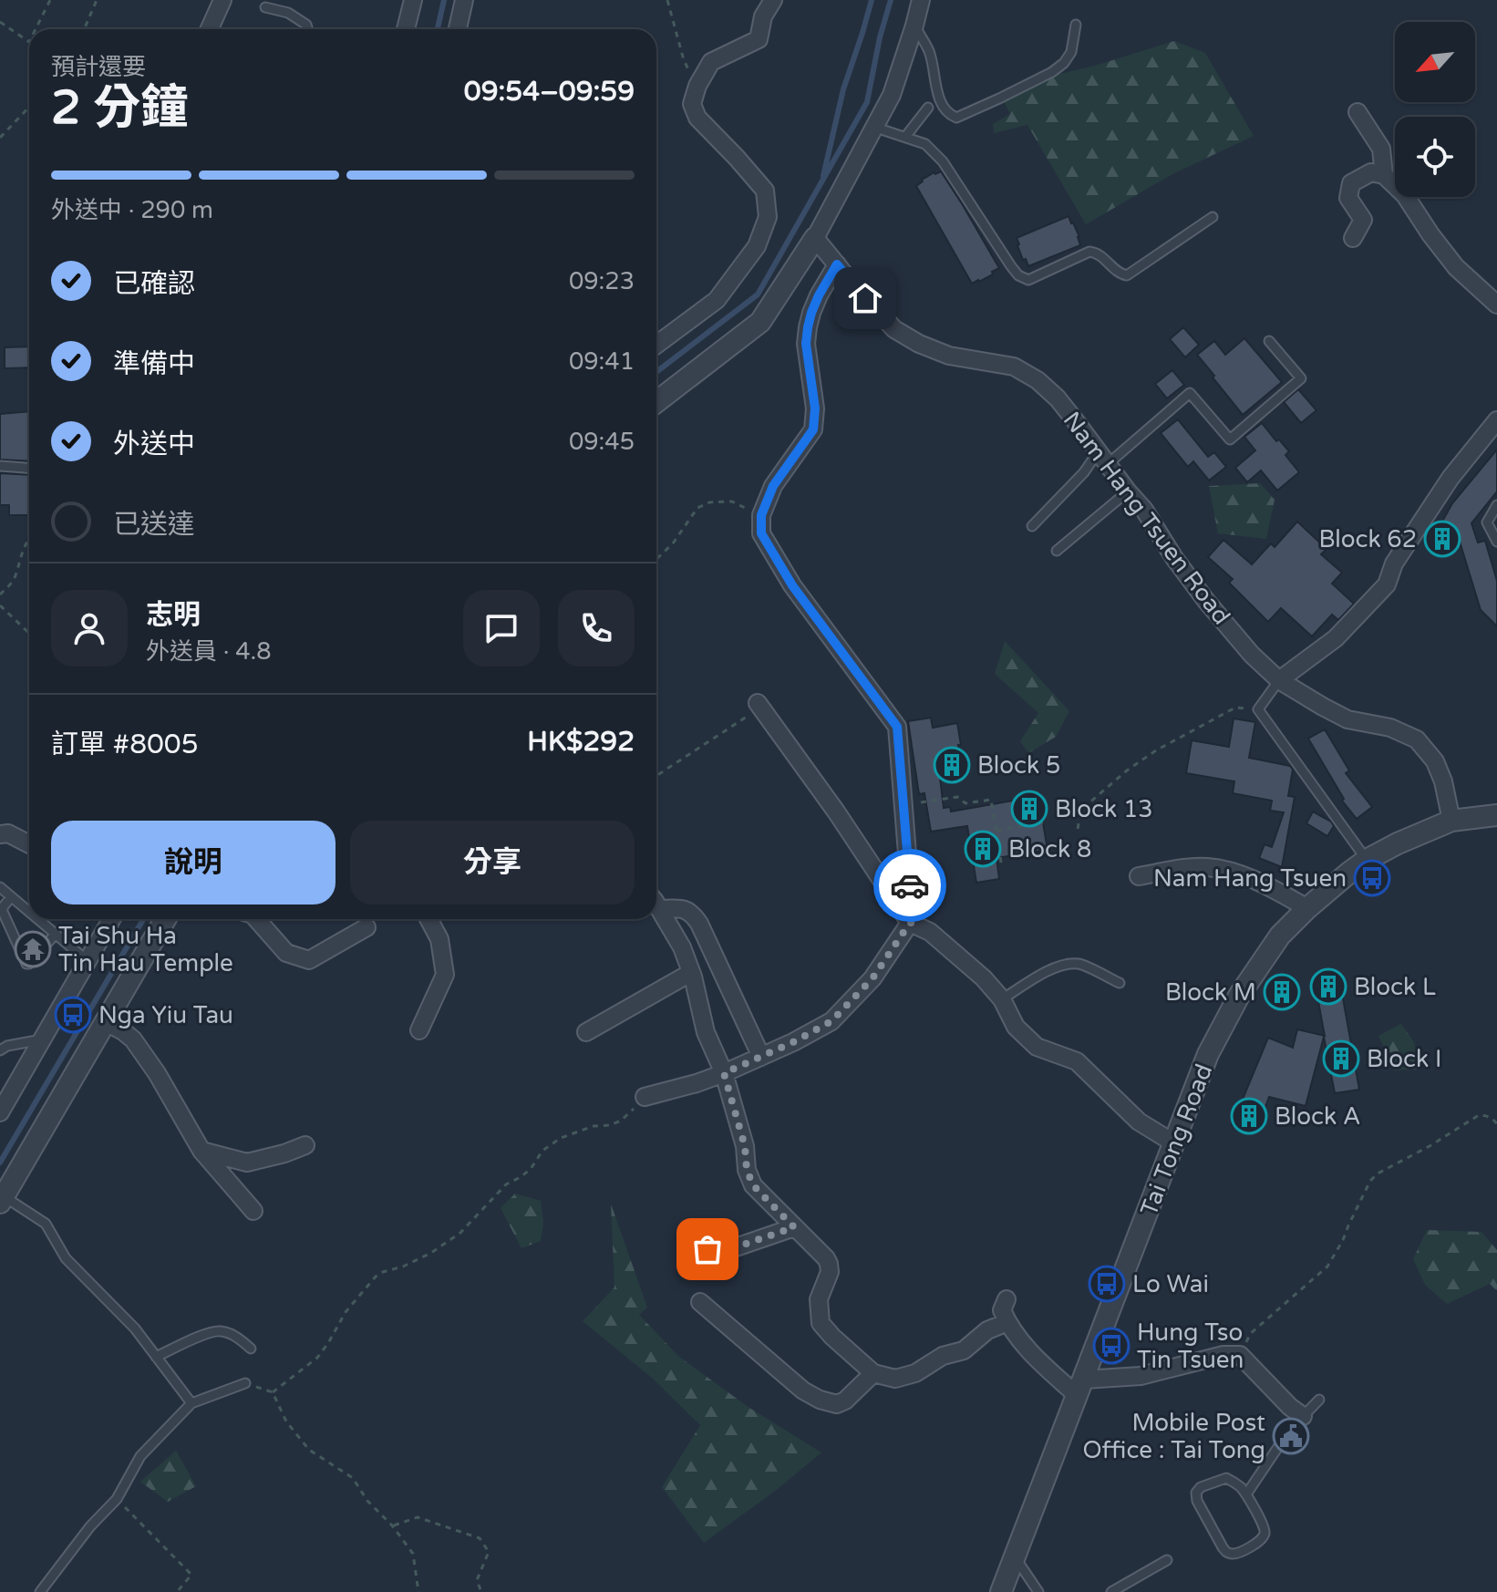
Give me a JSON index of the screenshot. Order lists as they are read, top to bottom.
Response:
{
  "streets": {
    "street": ["Nam Hang Tsuen Road", "Tai Tong Road"]
  },
  "crossings": [
    ["Nam Hang Tsuen Road", "Tai Tong Road"]
  ],
  "places": {
    "building": [
      "Block 62",
      "Block 5",
      "Block 13",
      "Block 8",
      "Block L",
      "Block M",
      "Block I",
      "Block A"
    ],
    "bus stop": [
      "Nam Hang Tsuen",
      "Nga Yiu Tau",
      "Lo Wai",
      "Hung Tso Tin Tsuen"
    ],
    "temple": ["Tai Shu Ha Tin Hau Temple"],
    "public building": ["Mobile Post Office : Tai Tong"]
  },
  "north": "bottom left",
  "page": {
    "heading": ["2 分鐘", "預計還要", "09:54–09:59"],
    "panel": [
      "志明",
      "外送員 · 4.8",
      "訂單 #8005",
      "HK$292"
    ],
    "bar": "外送中 · 290 m",
    "list": [
      ["已確認", "09:23"],
      ["準備中", "09:41"],
      ["外送中", "09:45"],
      "已送達"
    ],
    "buttons": ["說明", "分享"]
  }
}
